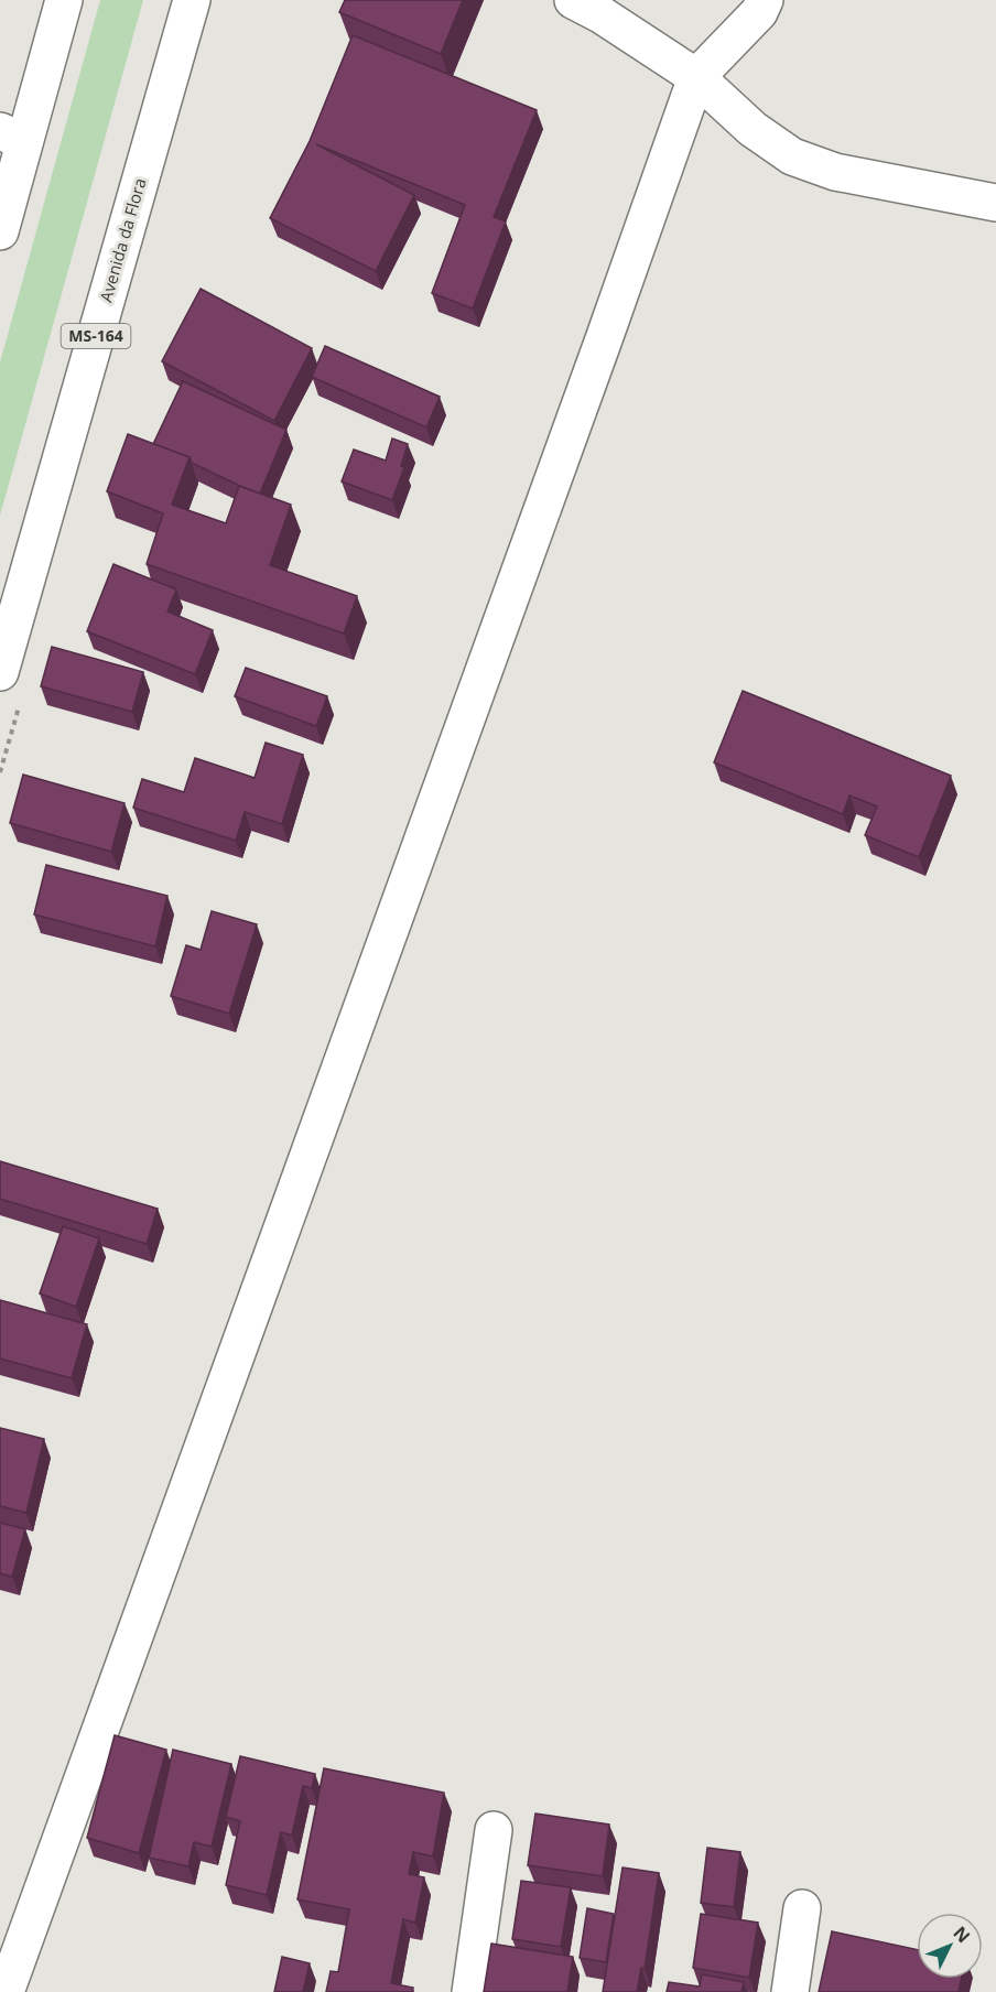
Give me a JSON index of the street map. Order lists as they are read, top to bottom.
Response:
{
  "streets": {
    "street": ["Avenida da Flora", "MS-164"]
  },
  "north": "top right"
}
